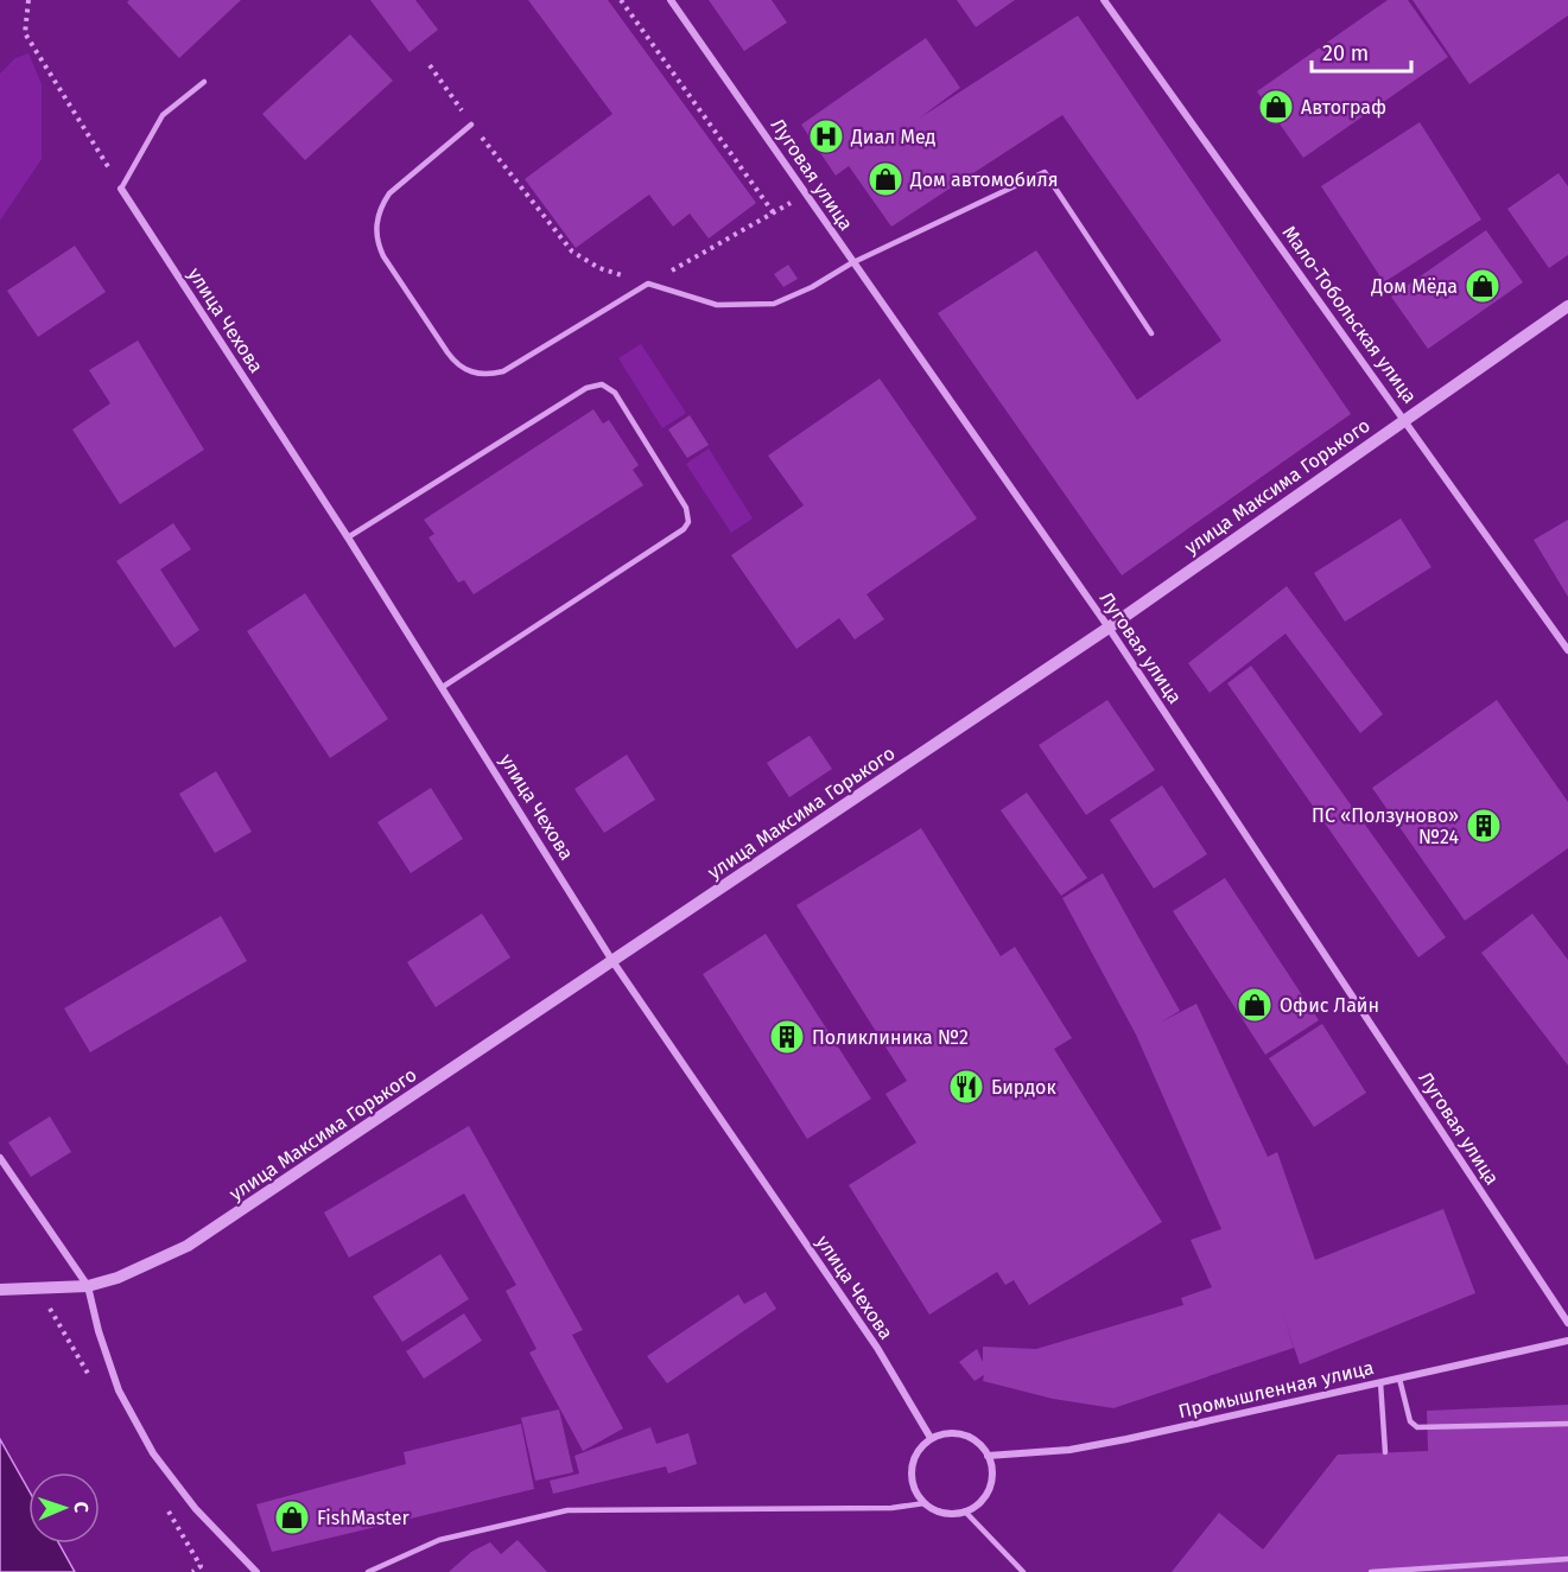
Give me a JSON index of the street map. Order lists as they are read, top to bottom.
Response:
{
  "streets": {
    "street": [
      "Луговая улица",
      "Мало-Тобольская улица",
      "улица Чехова",
      "улица Максима Горького",
      "Промышленная улица"
    ]
  },
  "crossings": [
    ["Луговая улица", "улица Максима Горького"],
    ["Мало-Тобольская улица", "улица Максима Горького"],
    ["улица Чехова", "улица Максима Горького"],
    ["улица Чехова", "Промышленная улица"]
  ],
  "places": {
    "shop": [
      "Автограф",
      "Дом автомобиля",
      "Дом Мёда",
      "Офис Лайн",
      "FishMaster"
    ],
    "hospital": ["Диал Мед"],
    "building": ["ПС «Ползуново» №24", "Поликлиника №2"],
    "restaurant": ["Бирдок"]
  },
  "scale_bar": "20 m",
  "north": "right"
}
